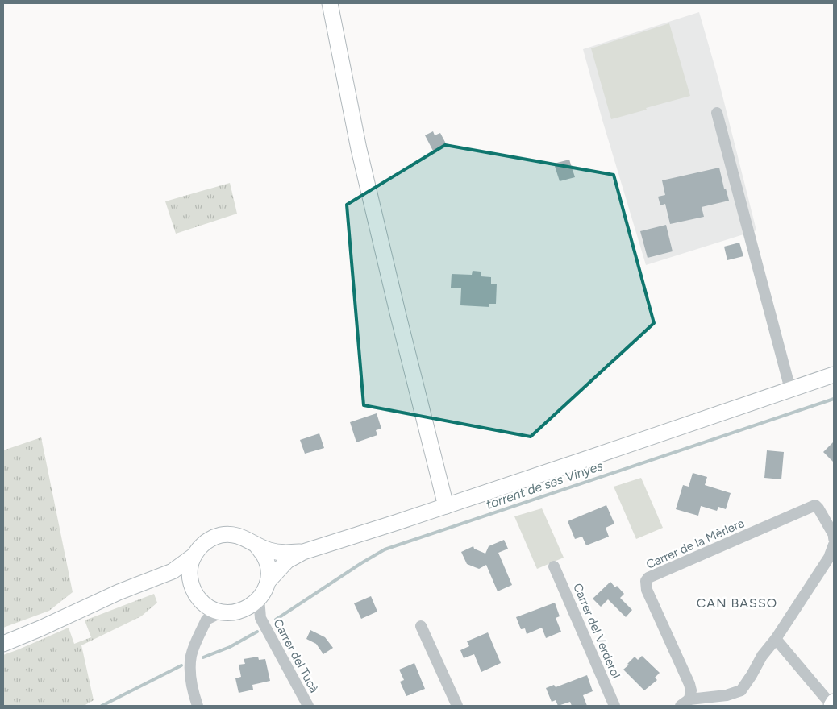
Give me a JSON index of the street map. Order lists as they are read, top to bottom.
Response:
{
  "streets": {
    "street": ["Carrer de la Mèrlera", "Carrer del Verderol", "Carrer del Tucà"]
  },
  "districts": ["CAN BASSO"],
  "water": ["torrent de ses Vinyes"]
}
